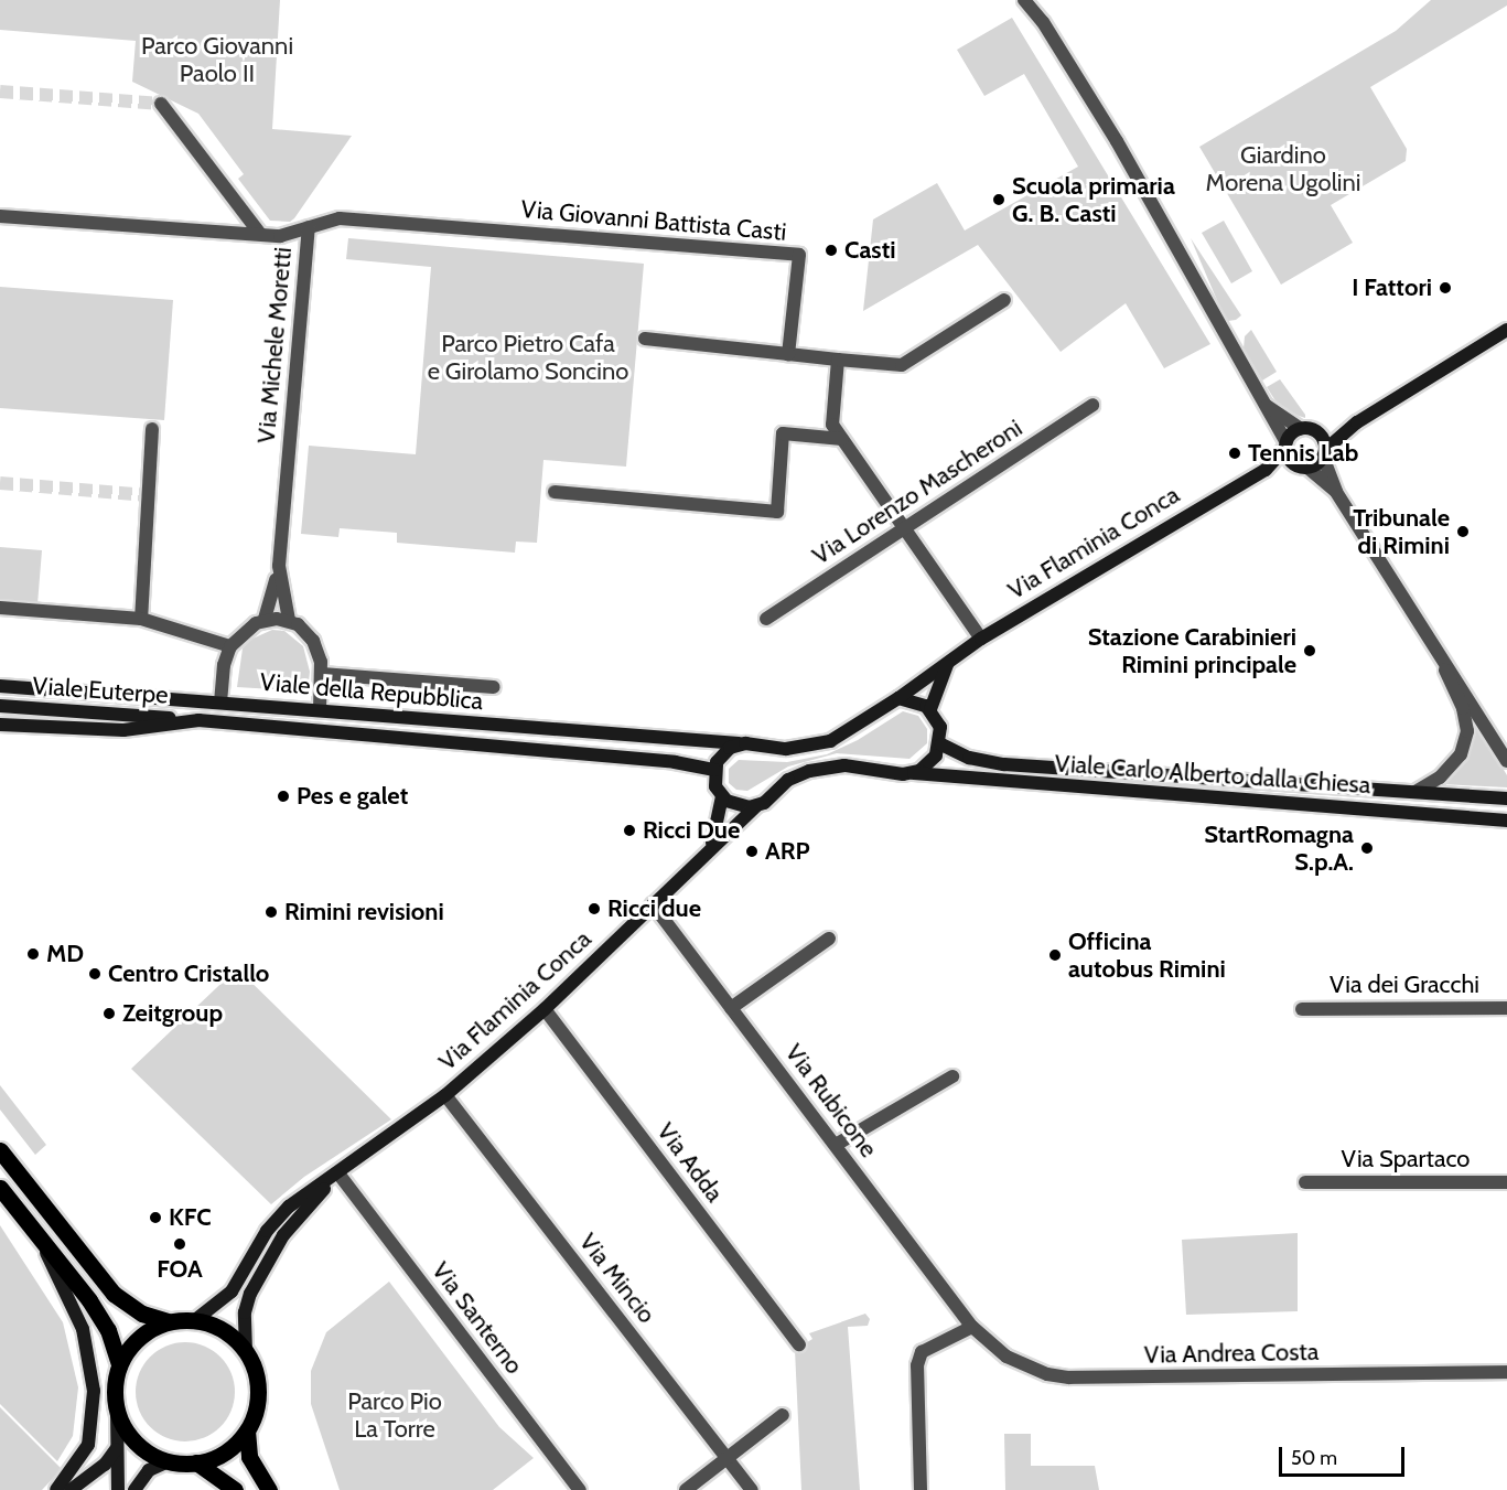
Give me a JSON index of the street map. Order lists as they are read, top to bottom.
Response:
{
  "streets": {
    "main road": [
      "Via Flaminia Conca",
      "Viale Euterpe",
      "Viale della Repubblica",
      "Viale Carlo Alberto dalla Chiesa"
    ],
    "street": [
      "Via Giovanni Battista Casti",
      "Via Michele Moretti",
      "Via Lorenzo Mascheroni",
      "Via dei Gracchi",
      "Via Rubicone",
      "Via Spartaco",
      "Via Adda",
      "Via Mincio",
      "Via Santerno",
      "Via Andrea Costa"
    ]
  },
  "crossings": [
    ["Via Giovanni Battista Casti", "Via Michele Moretti"],
    ["Via Michele Moretti", "Viale della Repubblica"],
    ["Via Flaminia Conca", "Viale della Repubblica"],
    ["Via Flaminia Conca", "Viale Carlo Alberto dalla Chiesa"],
    ["Via Flaminia Conca", "Via Rubicone"],
    ["Via Flaminia Conca", "Via Adda"],
    ["Via Flaminia Conca", "Via Mincio"],
    ["Via Flaminia Conca", "Via Santerno"],
    ["Viale Euterpe", "Viale della Repubblica"],
    ["Via Rubicone", "Via Andrea Costa"]
  ],
  "parks": [
    "Parco Giovanni Paolo II",
    "Giardino Morena Ugolini",
    "Parco Pietro Cafa e Girolamo Soncino",
    "Parco Pio La Torre"
  ],
  "places": [
    "Scuola primaria G. B. Casti",
    "Casti",
    "I Fattori",
    "Tennis Lab",
    "Tribunale di Rimini",
    "Stazione Carabinieri Rimini principale",
    "Pes e galet",
    "Ricci Due",
    "StartRomagna S.p.A.",
    "ARP",
    "Ricci due",
    "Rimini revisioni",
    "MD",
    "Officina autobus Rimini",
    "Centro Cristallo",
    "Zeitgroup",
    "KFC",
    "FOA"
  ],
  "scale_bar": "50 m"
}
